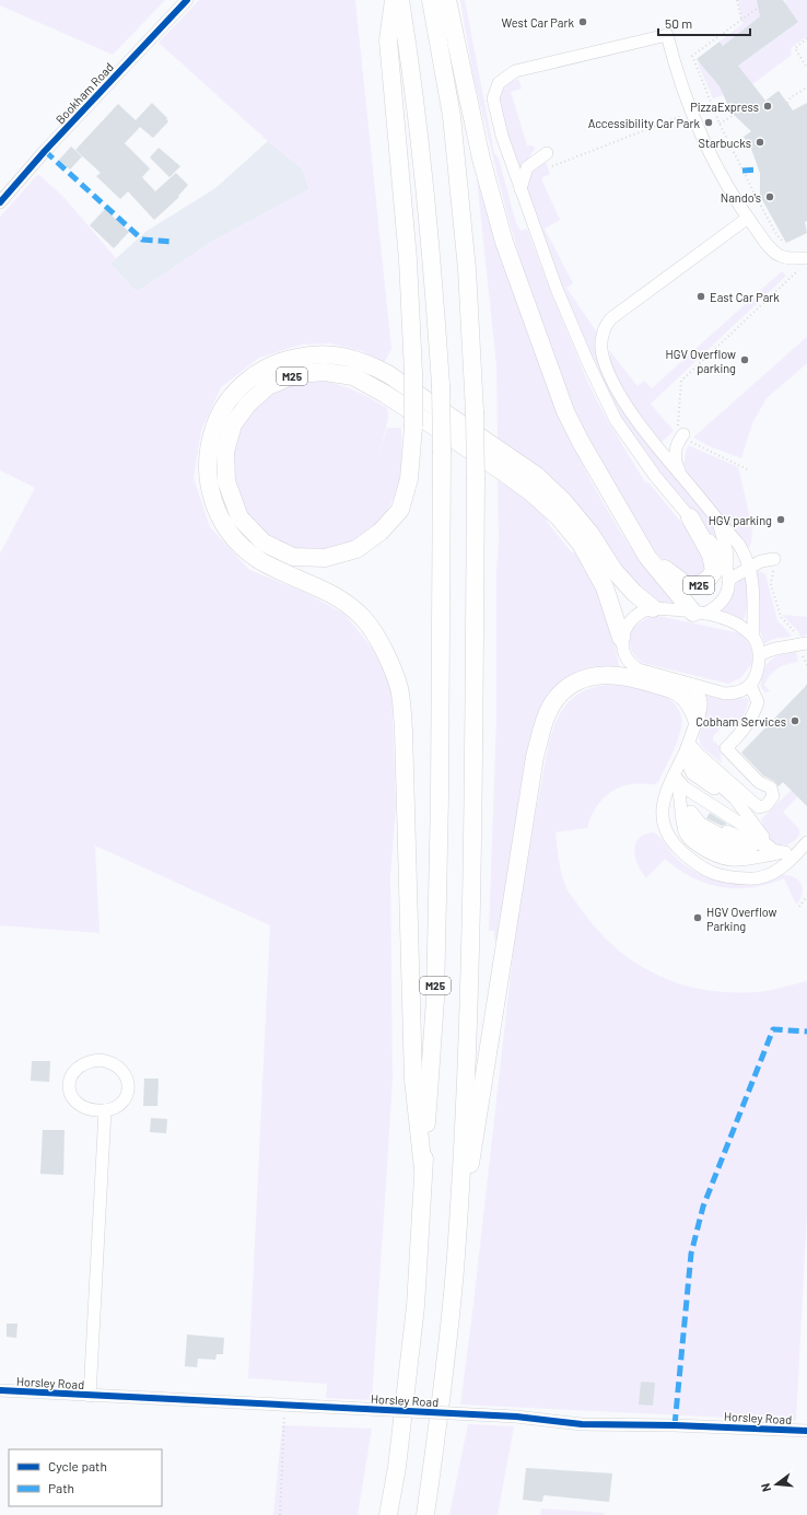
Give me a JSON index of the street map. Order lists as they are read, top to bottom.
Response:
{
  "streets": {
    "highway": ["M25"],
    "street": ["Bookham Road", "Horsley Road"]
  },
  "places": [
    "West Car Park",
    "PizzaExpress",
    "Accessibility Car Park",
    "Starbucks",
    "Nando's",
    "East Car Park",
    "HGV Overflow parking",
    "HGV parking",
    "Cobham Services",
    "HGV Overflow Parking"
  ],
  "legend": ["Cycle path", "Path"],
  "scale_bar": "50 m",
  "north": "left"
}
